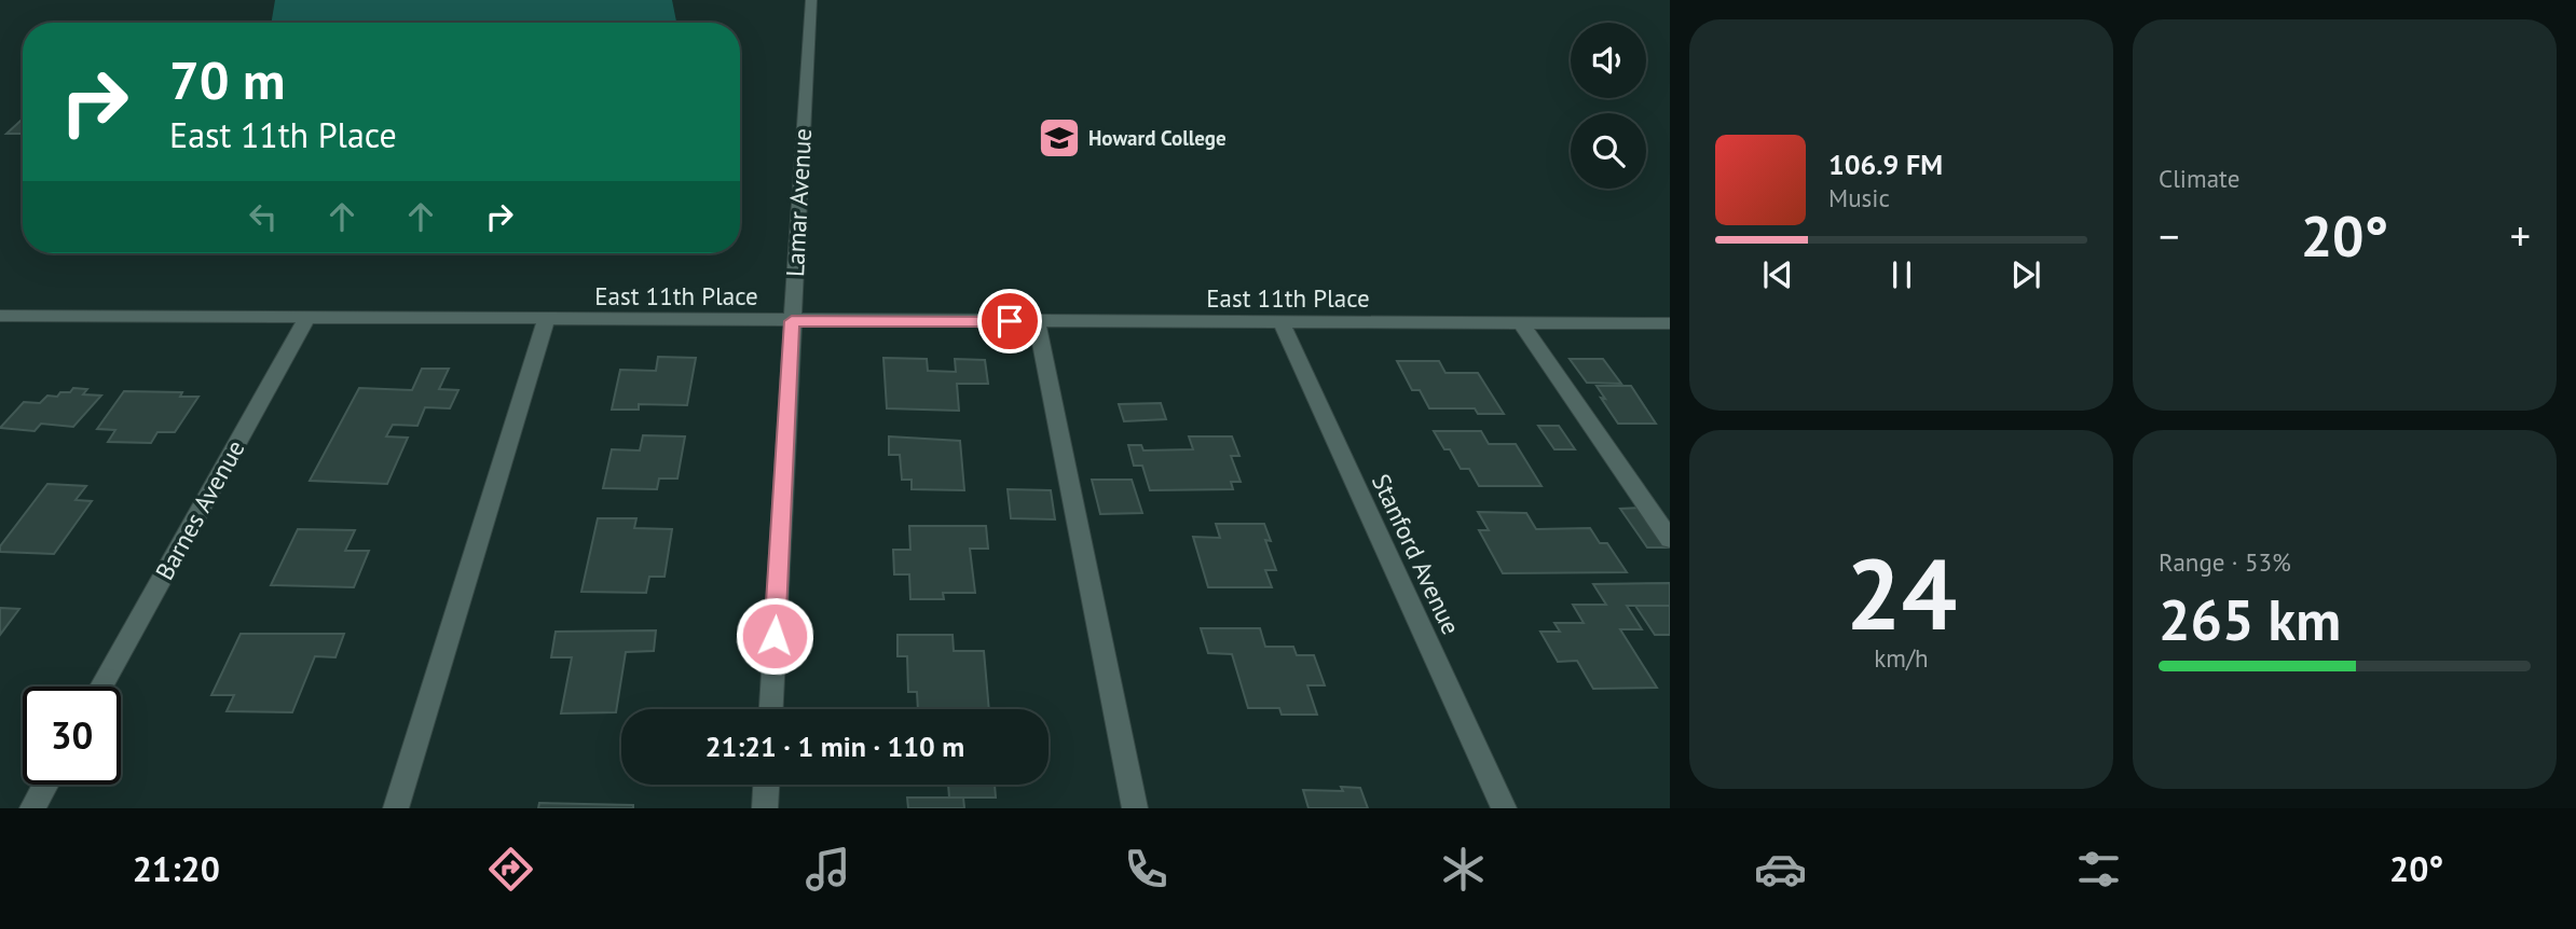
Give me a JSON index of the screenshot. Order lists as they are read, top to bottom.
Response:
{
  "streets": {
    "street": [
      "Lamar Avenue",
      "East 11th Place",
      "Barnes Avenue",
      "Stanford Avenue"
    ]
  },
  "crossings": [
    ["Lamar Avenue", "East 11th Place"],
    ["East 11th Place", "Barnes Avenue"],
    ["East 11th Place", "Stanford Avenue"]
  ],
  "places": {
    "school or university": ["Howard College"]
  },
  "page": {
    "tile": [
      "Climate",
      ["24", "km/h"],
      ["Range · 53%", "265 km"]
    ],
    "turn": ["70 m", "East 11th Place"],
    "song": ["106.9 FM", "Music"],
    "heat": ["−", "20°", "+"],
    "limit": "30",
    "trip": "21:21 · 1 min · 110 m",
    "tabs": ["21:20", "20°"]
  }
}
